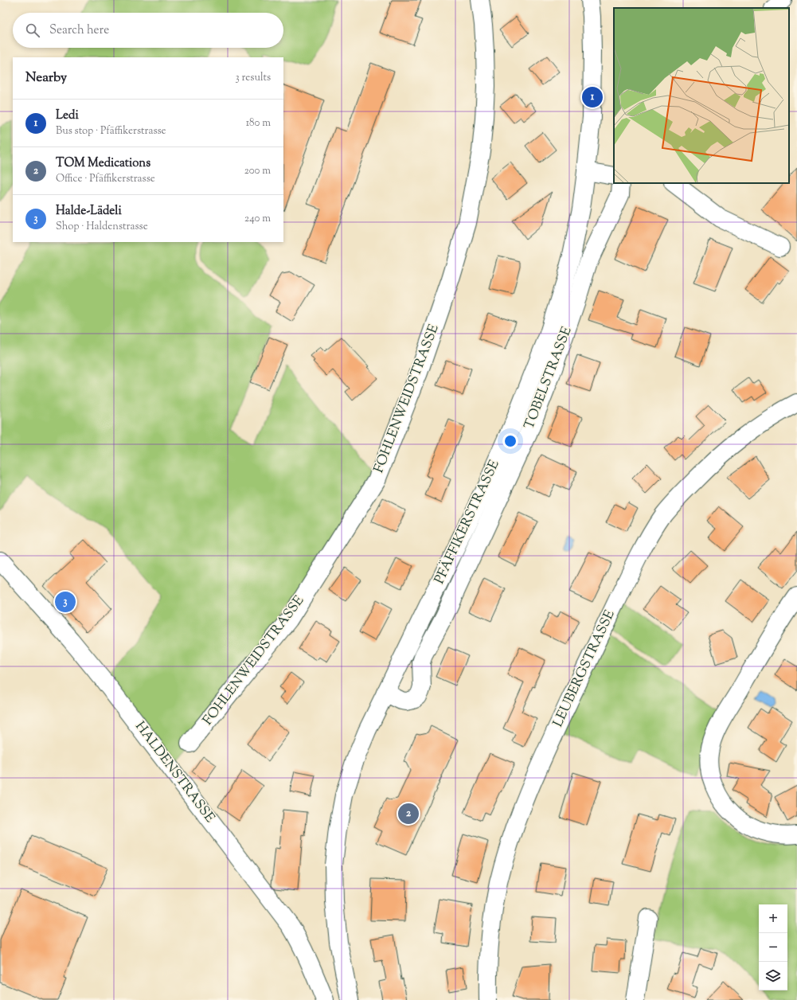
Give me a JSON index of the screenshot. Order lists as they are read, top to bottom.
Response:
{
  "streets": {
    "street": [
      "TOBELSTRASSE",
      "FOHLENWEIDSTRASSE",
      "PFÄFFIKERSTRASSE",
      "LEUBERGSTRASSE",
      "HALDENSTRASSE"
    ]
  },
  "crossings": [
    ["TOBELSTRASSE", "PFÄFFIKERSTRASSE"]
  ],
  "page": {
    "search": "Search here",
    "heading": ["Nearby", "3 results"],
    "pins": ["1", "3", "2"],
    "list": [
      {
        "mark": "1",
        "name": "Ledi",
        "note": "Bus stop · Pfäffikerstrasse",
        "value": "180 m"
      },
      {
        "mark": "2",
        "name": "TOM Medications",
        "note": "Office · Pfäffikerstrasse",
        "value": "200 m"
      },
      {
        "mark": "3",
        "name": "Halde-Lädeli",
        "note": "Shop · Haldenstrasse",
        "value": "240 m"
      }
    ],
    "map_buttons": ["+", "−"]
  }
}
